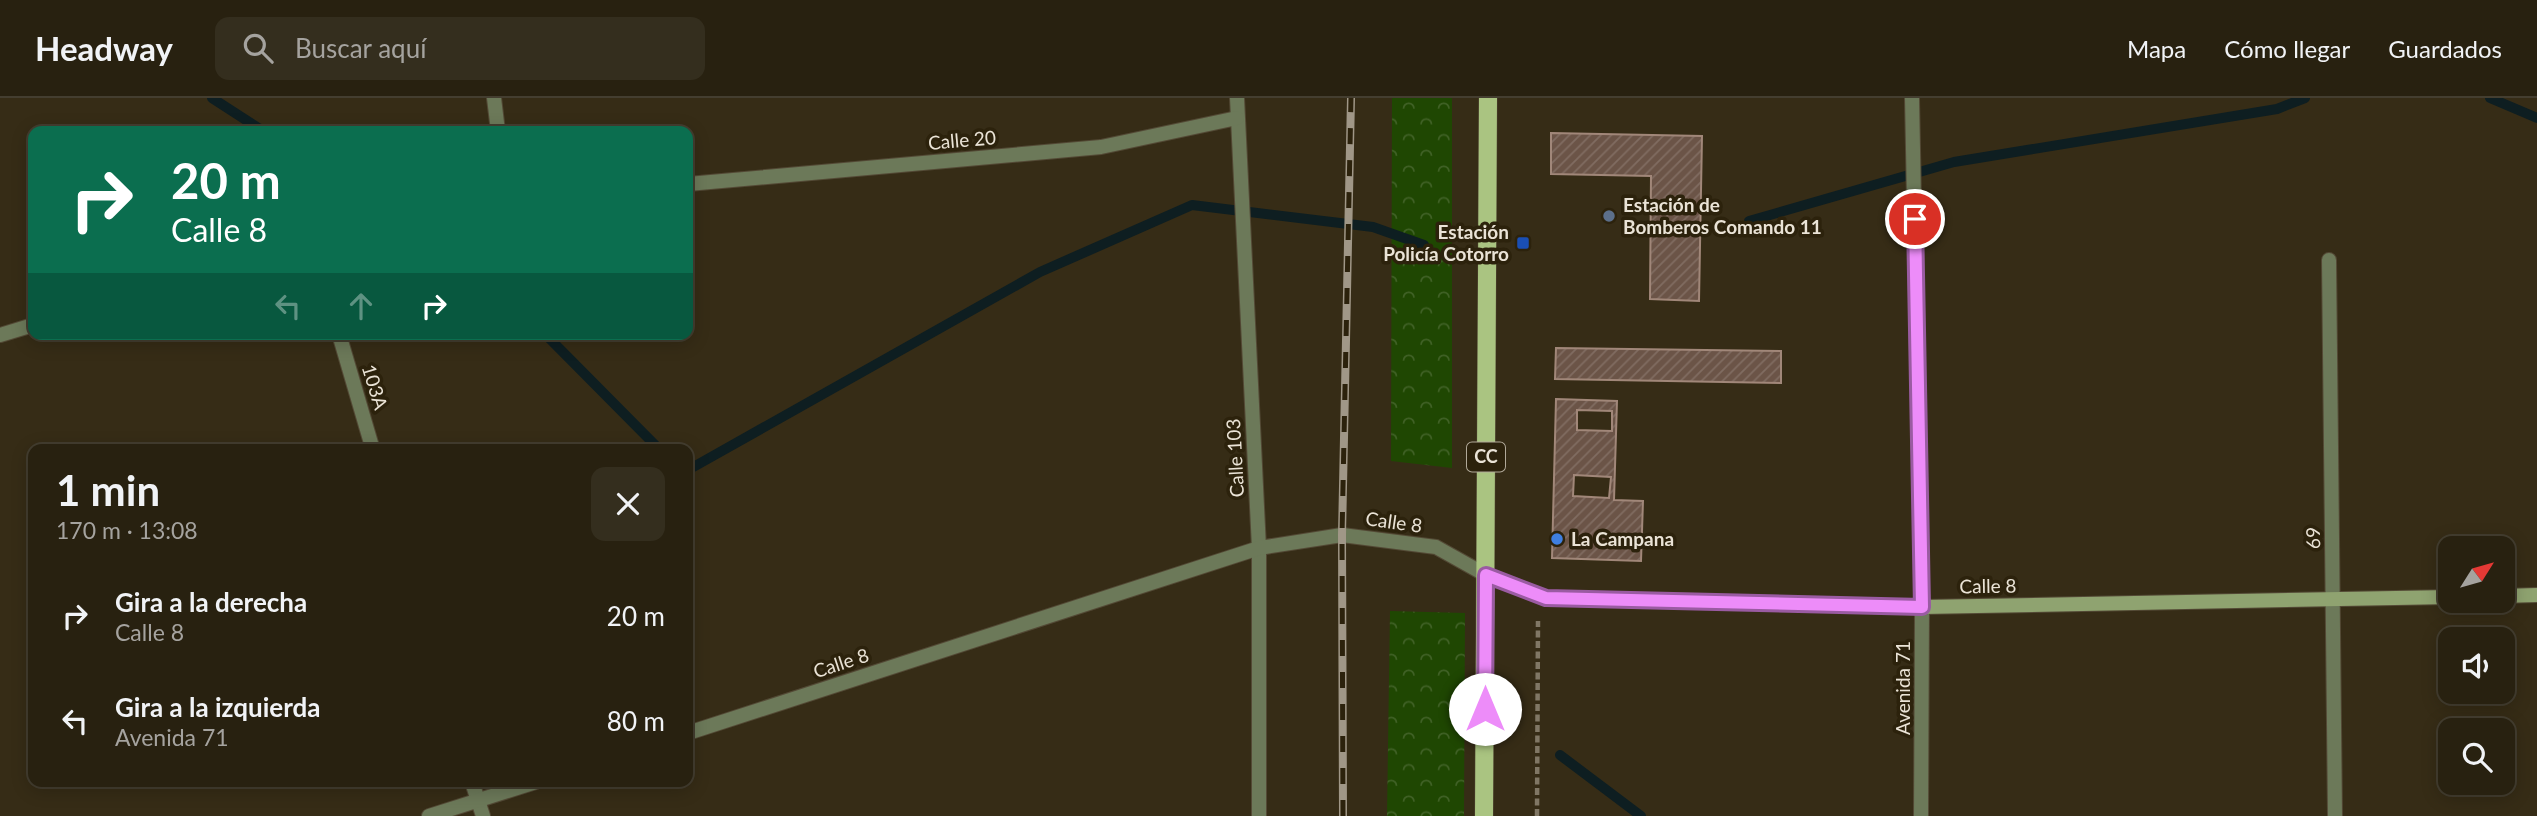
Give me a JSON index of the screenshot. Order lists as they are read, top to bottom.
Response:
{
  "streets": {
    "main road": ["CC"],
    "street": [
      "Calle 20",
      "103A",
      "Calle 103",
      "Calle 8",
      "69",
      "Avenida 71"
    ]
  },
  "crossings": [
    ["Calle 20", "Calle 103"],
    ["CC", "Calle 8"],
    ["Calle 103", "Calle 8"],
    ["Calle 8", "69"],
    ["Calle 8", "Avenida 71"]
  ],
  "places": {
    "other": ["Estación de Bomberos Comando 11", "La Campana"],
    "transit": ["Estación Policía Cotorro"]
  },
  "north": "top right",
  "page": {
    "header": "Headway",
    "search": "Buscar aquí",
    "nav": ["Mapa", "Cómo llegar", "Guardados"],
    "turn": ["20 m", "Calle 8"],
    "heading": ["1 min", "170 m · 13:08"],
    "list": [
      {
        "name": "Gira a la derecha",
        "note": "Calle 8",
        "value": "20 m"
      },
      {
        "name": "Gira a la izquierda",
        "note": "Avenida 71",
        "value": "80 m"
      }
    ]
  }
}
